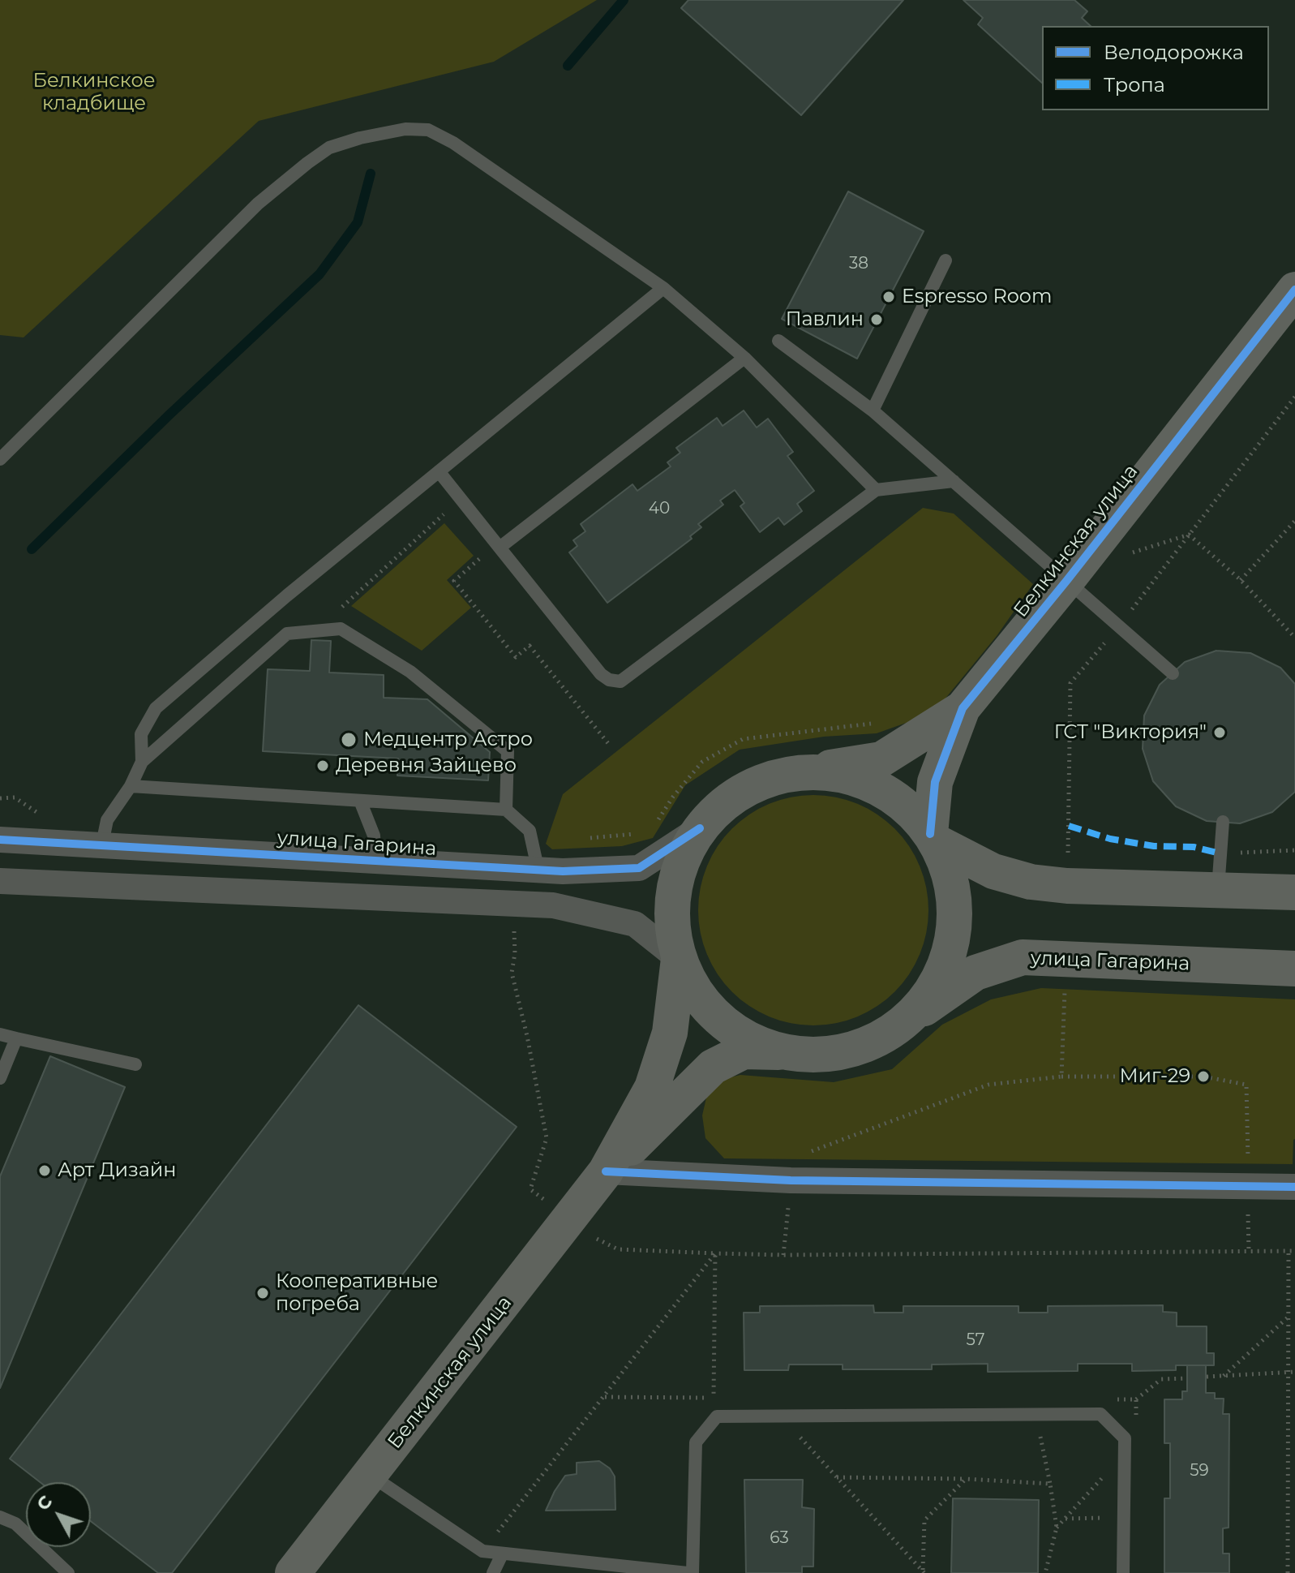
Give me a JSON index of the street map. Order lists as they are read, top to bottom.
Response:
{
  "streets": {
    "main road": ["Белкинская улица", "улица Гагарина"]
  },
  "parks": ["Белкинское кладбище"],
  "places": [
    "Espresso Room",
    "Павлин",
    "ГСТ \"Виктория\"",
    "Медцентр Астро",
    "Деревня Зайцево",
    "Миг-29",
    "Арт Дизайн",
    "Кооперативные погреба"
  ],
  "house_numbers": [
    "38",
    "40",
    "57",
    "59",
    "63"
  ],
  "legend": ["Велодорожка", "Тропа"],
  "north": "top left"
}
